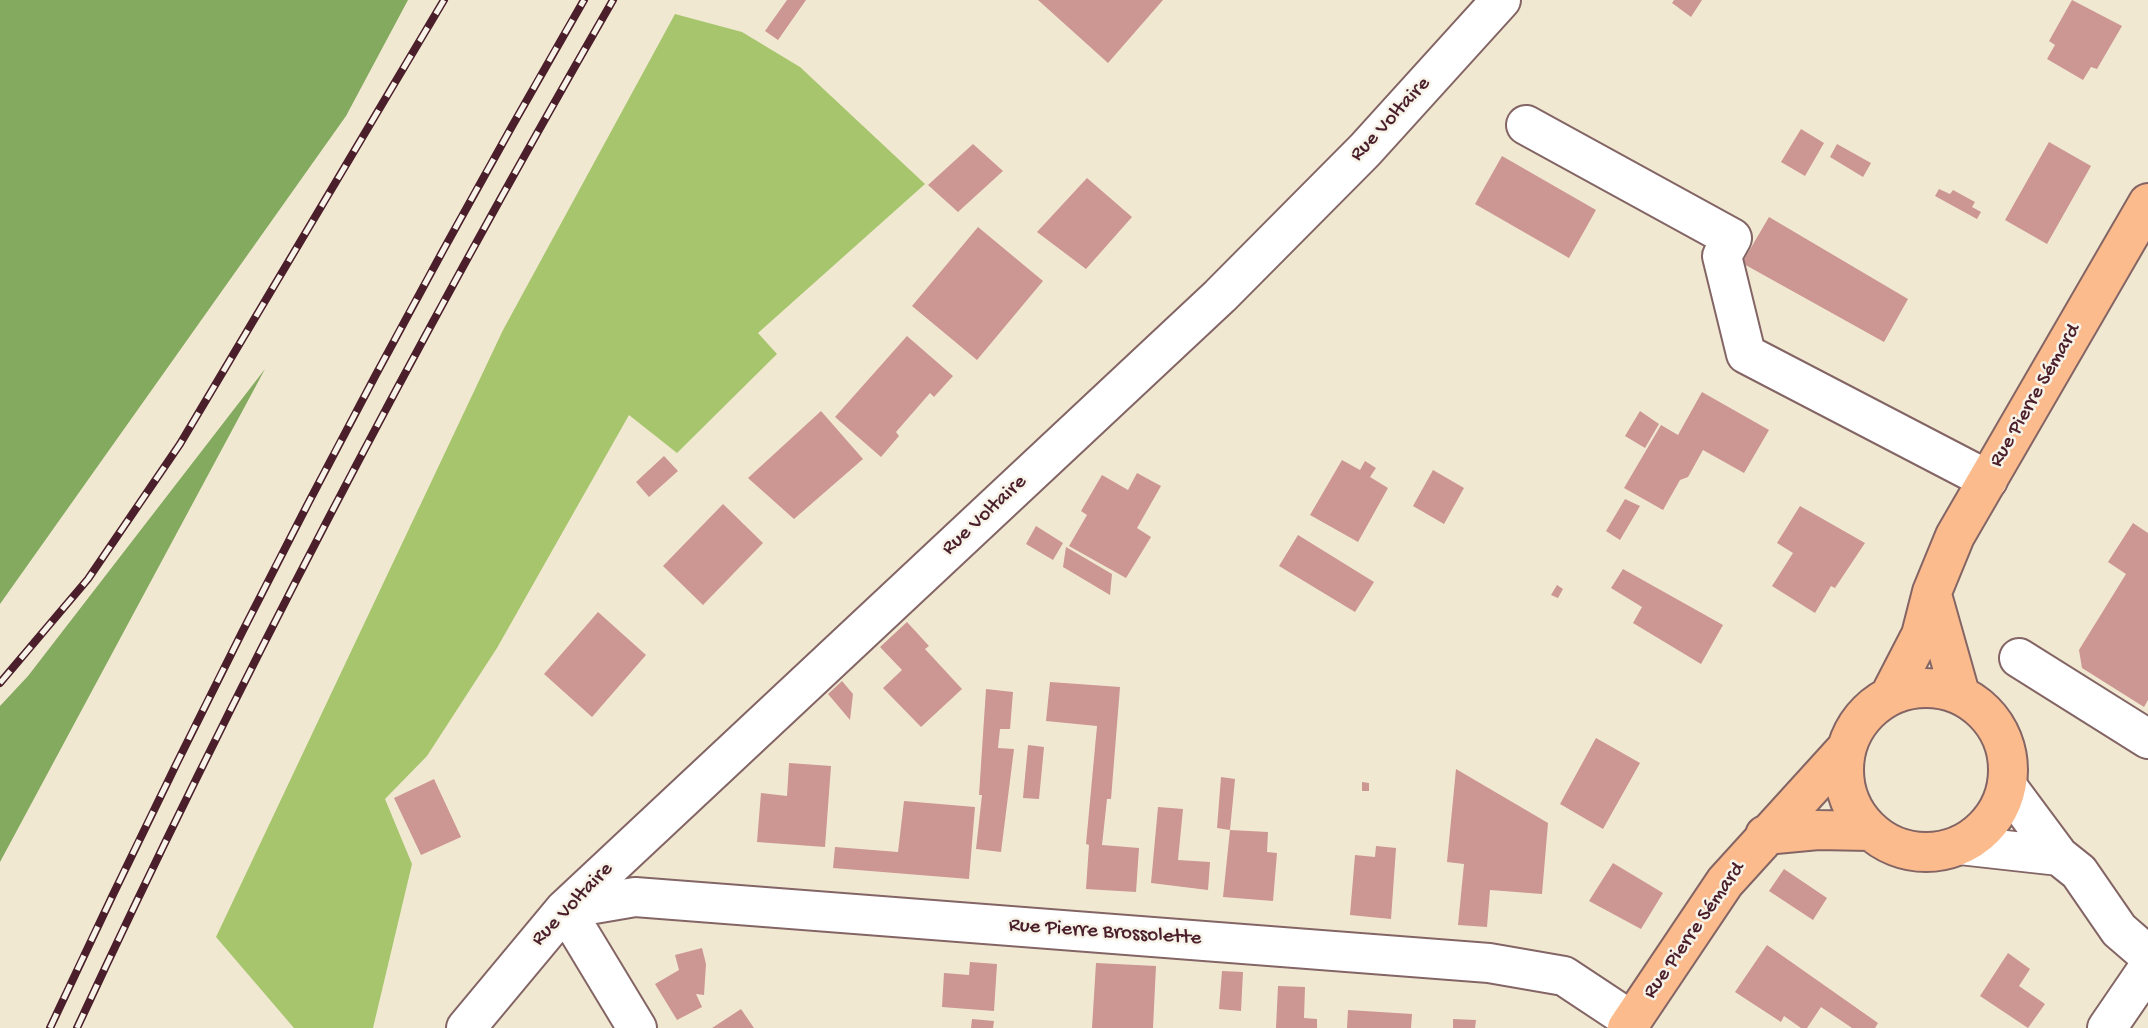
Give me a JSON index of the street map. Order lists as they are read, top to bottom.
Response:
{
  "streets": {
    "main road": ["Rue Pierre Sémard"],
    "street": ["Rue Voltaire", "Rue Pierre Brossolette"]
  },
  "crossings": [
    ["Rue Voltaire", "Rue Pierre Brossolette"],
    ["Rue Pierre Sémard", "Rue Pierre Brossolette"]
  ]
}
